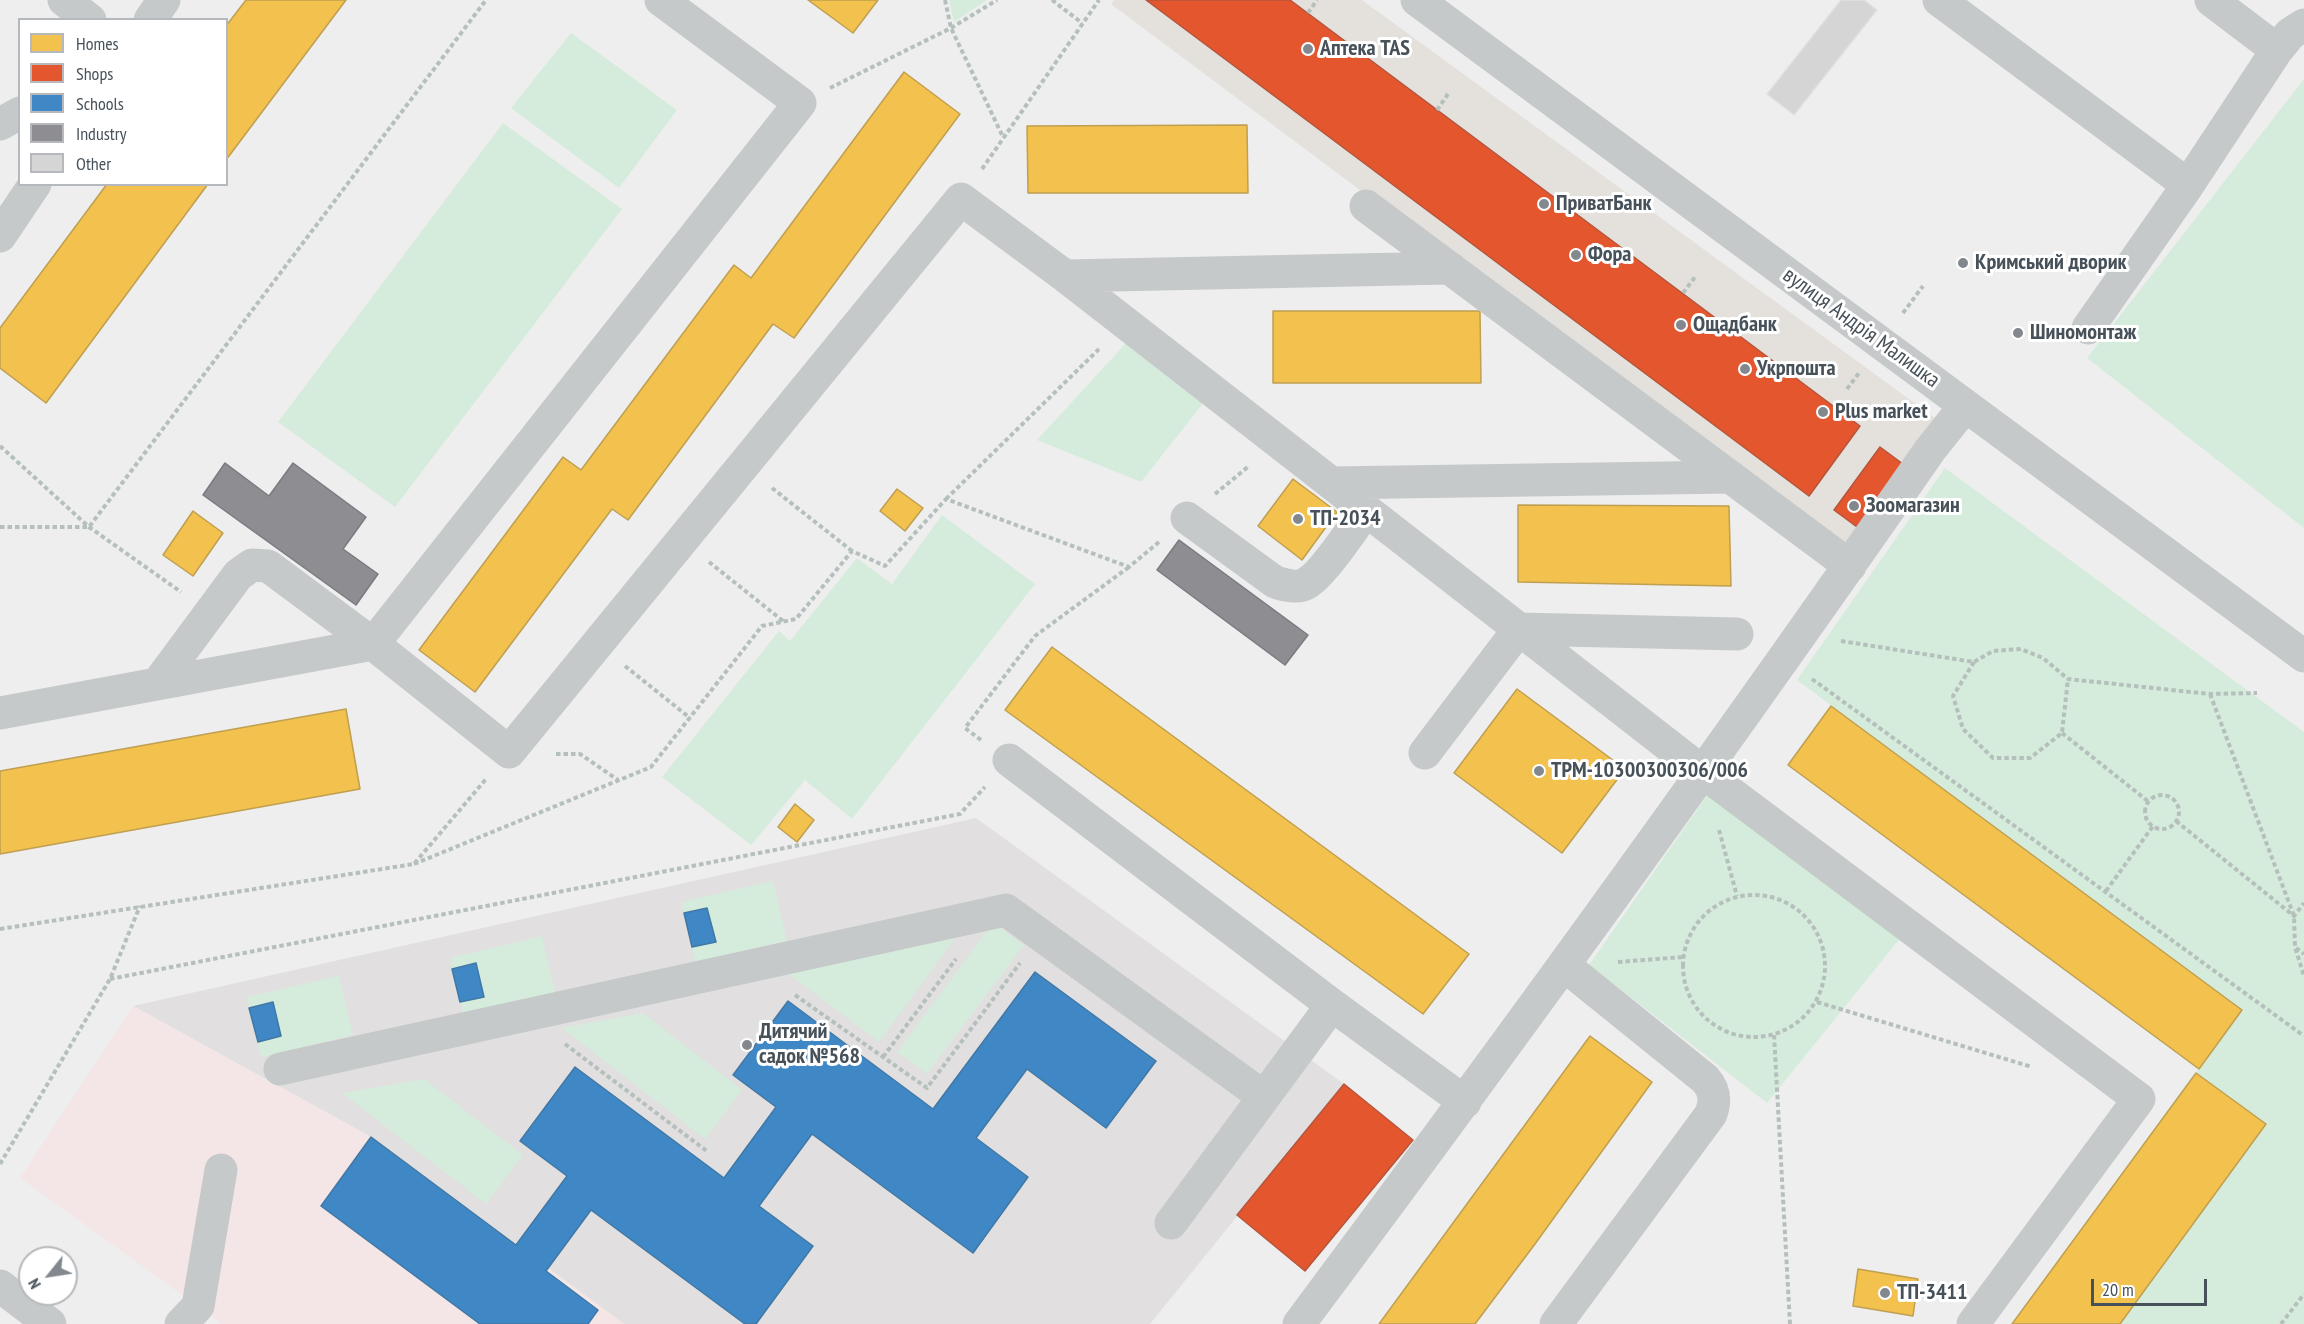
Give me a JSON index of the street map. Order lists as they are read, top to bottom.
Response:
{
  "streets": {
    "street": ["вулиця Андрія Малишка"]
  },
  "places": [
    "Аптека TAS",
    "ПриватБанк",
    "Фора",
    "Кримський дворик",
    "Ощадбанк",
    "Шиномонтаж",
    "Укрпошта",
    "Plus market",
    "Зоомагазин",
    "ТП-2034",
    "ТРМ-10300300306/006",
    "Дитячий садок №568",
    "ТП-3411"
  ],
  "legend": [
    "Homes",
    "Shops",
    "Schools",
    "Industry",
    "Other"
  ],
  "scale_bar": "20 m",
  "north": "bottom left"
}
